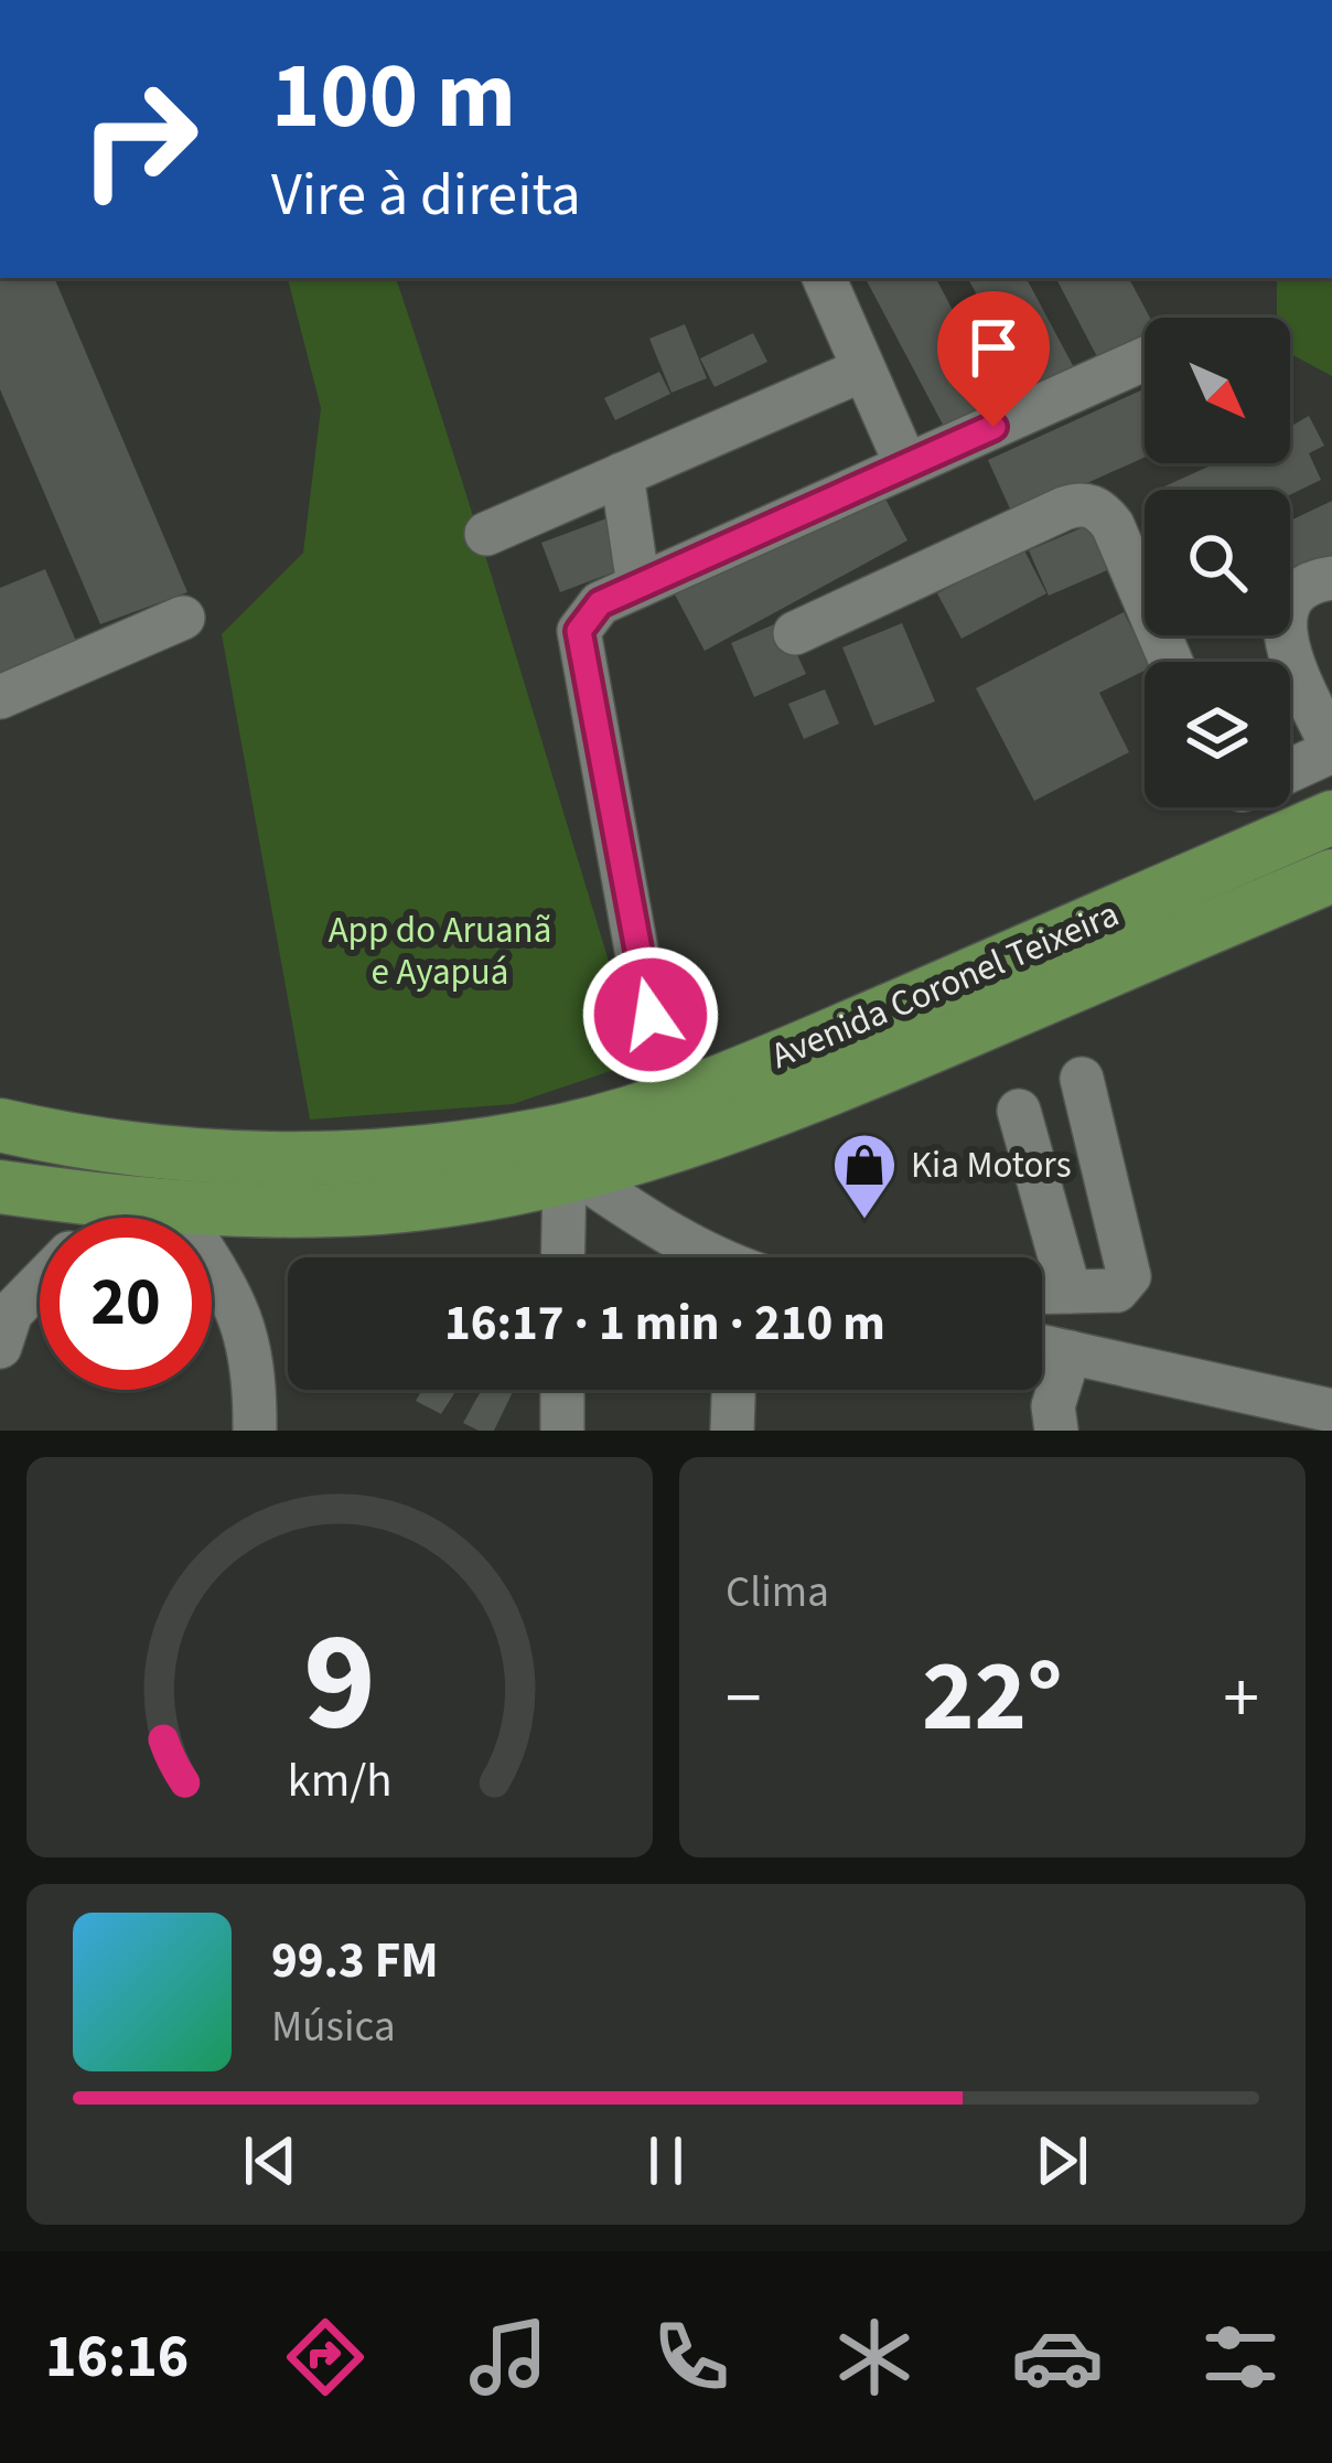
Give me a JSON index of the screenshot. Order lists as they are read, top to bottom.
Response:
{
  "streets": {
    "main road": ["Avenida Coronel Teixeira"]
  },
  "parks": ["App do Aruanã e Ayapuá"],
  "places": {
    "shop": ["Kia Motors"]
  },
  "north": "bottom right",
  "page": {
    "turn": ["100 m", "Vire à direita"],
    "limit": "20",
    "trip": "16:17 · 1 min · 210 m",
    "tile": "Clima",
    "heat": ["−", "22°", "+"],
    "song": ["99.3 FM", "Música"],
    "tabs": "16:16",
    "gauge": ["9", "km/h"]
  }
}
